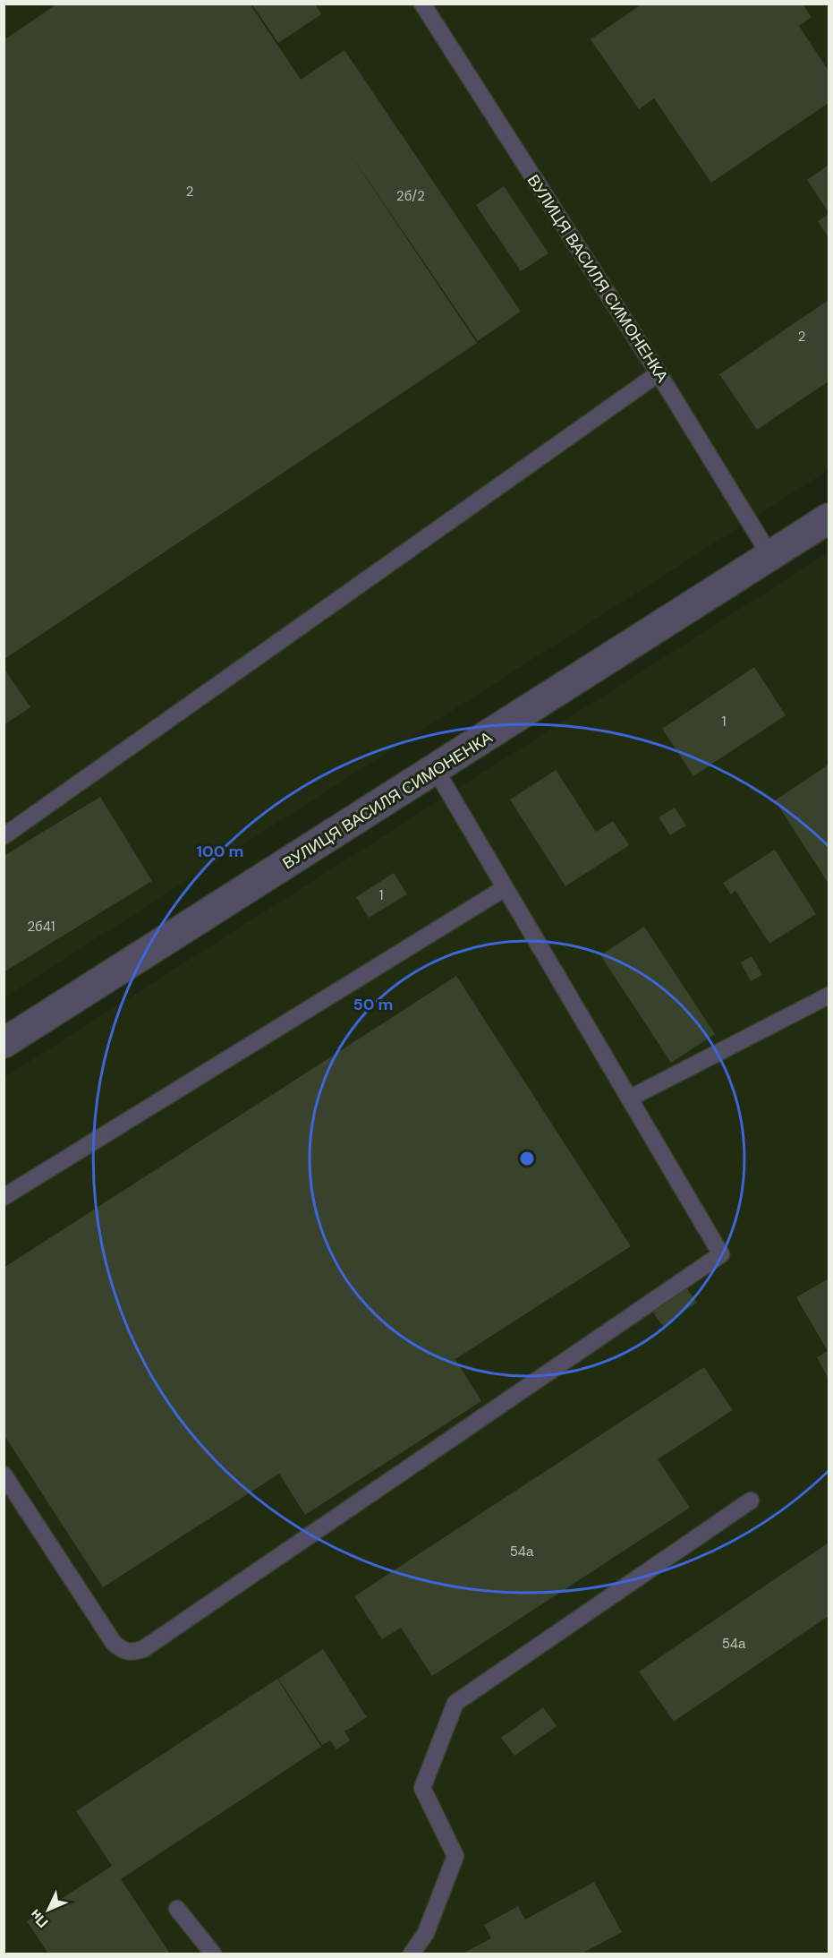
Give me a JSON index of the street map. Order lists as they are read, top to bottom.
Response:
{
  "streets": {
    "street": ["ВУЛИЦЯ ВАСИЛЯ СИМОНЕНКА"]
  },
  "house_numbers": [
    "2",
    "2б/2",
    "2",
    "1",
    "1",
    "2б41",
    "54а",
    "54а"
  ],
  "north": "bottom left",
  "rings": ["100 m", "50 m"]
}
